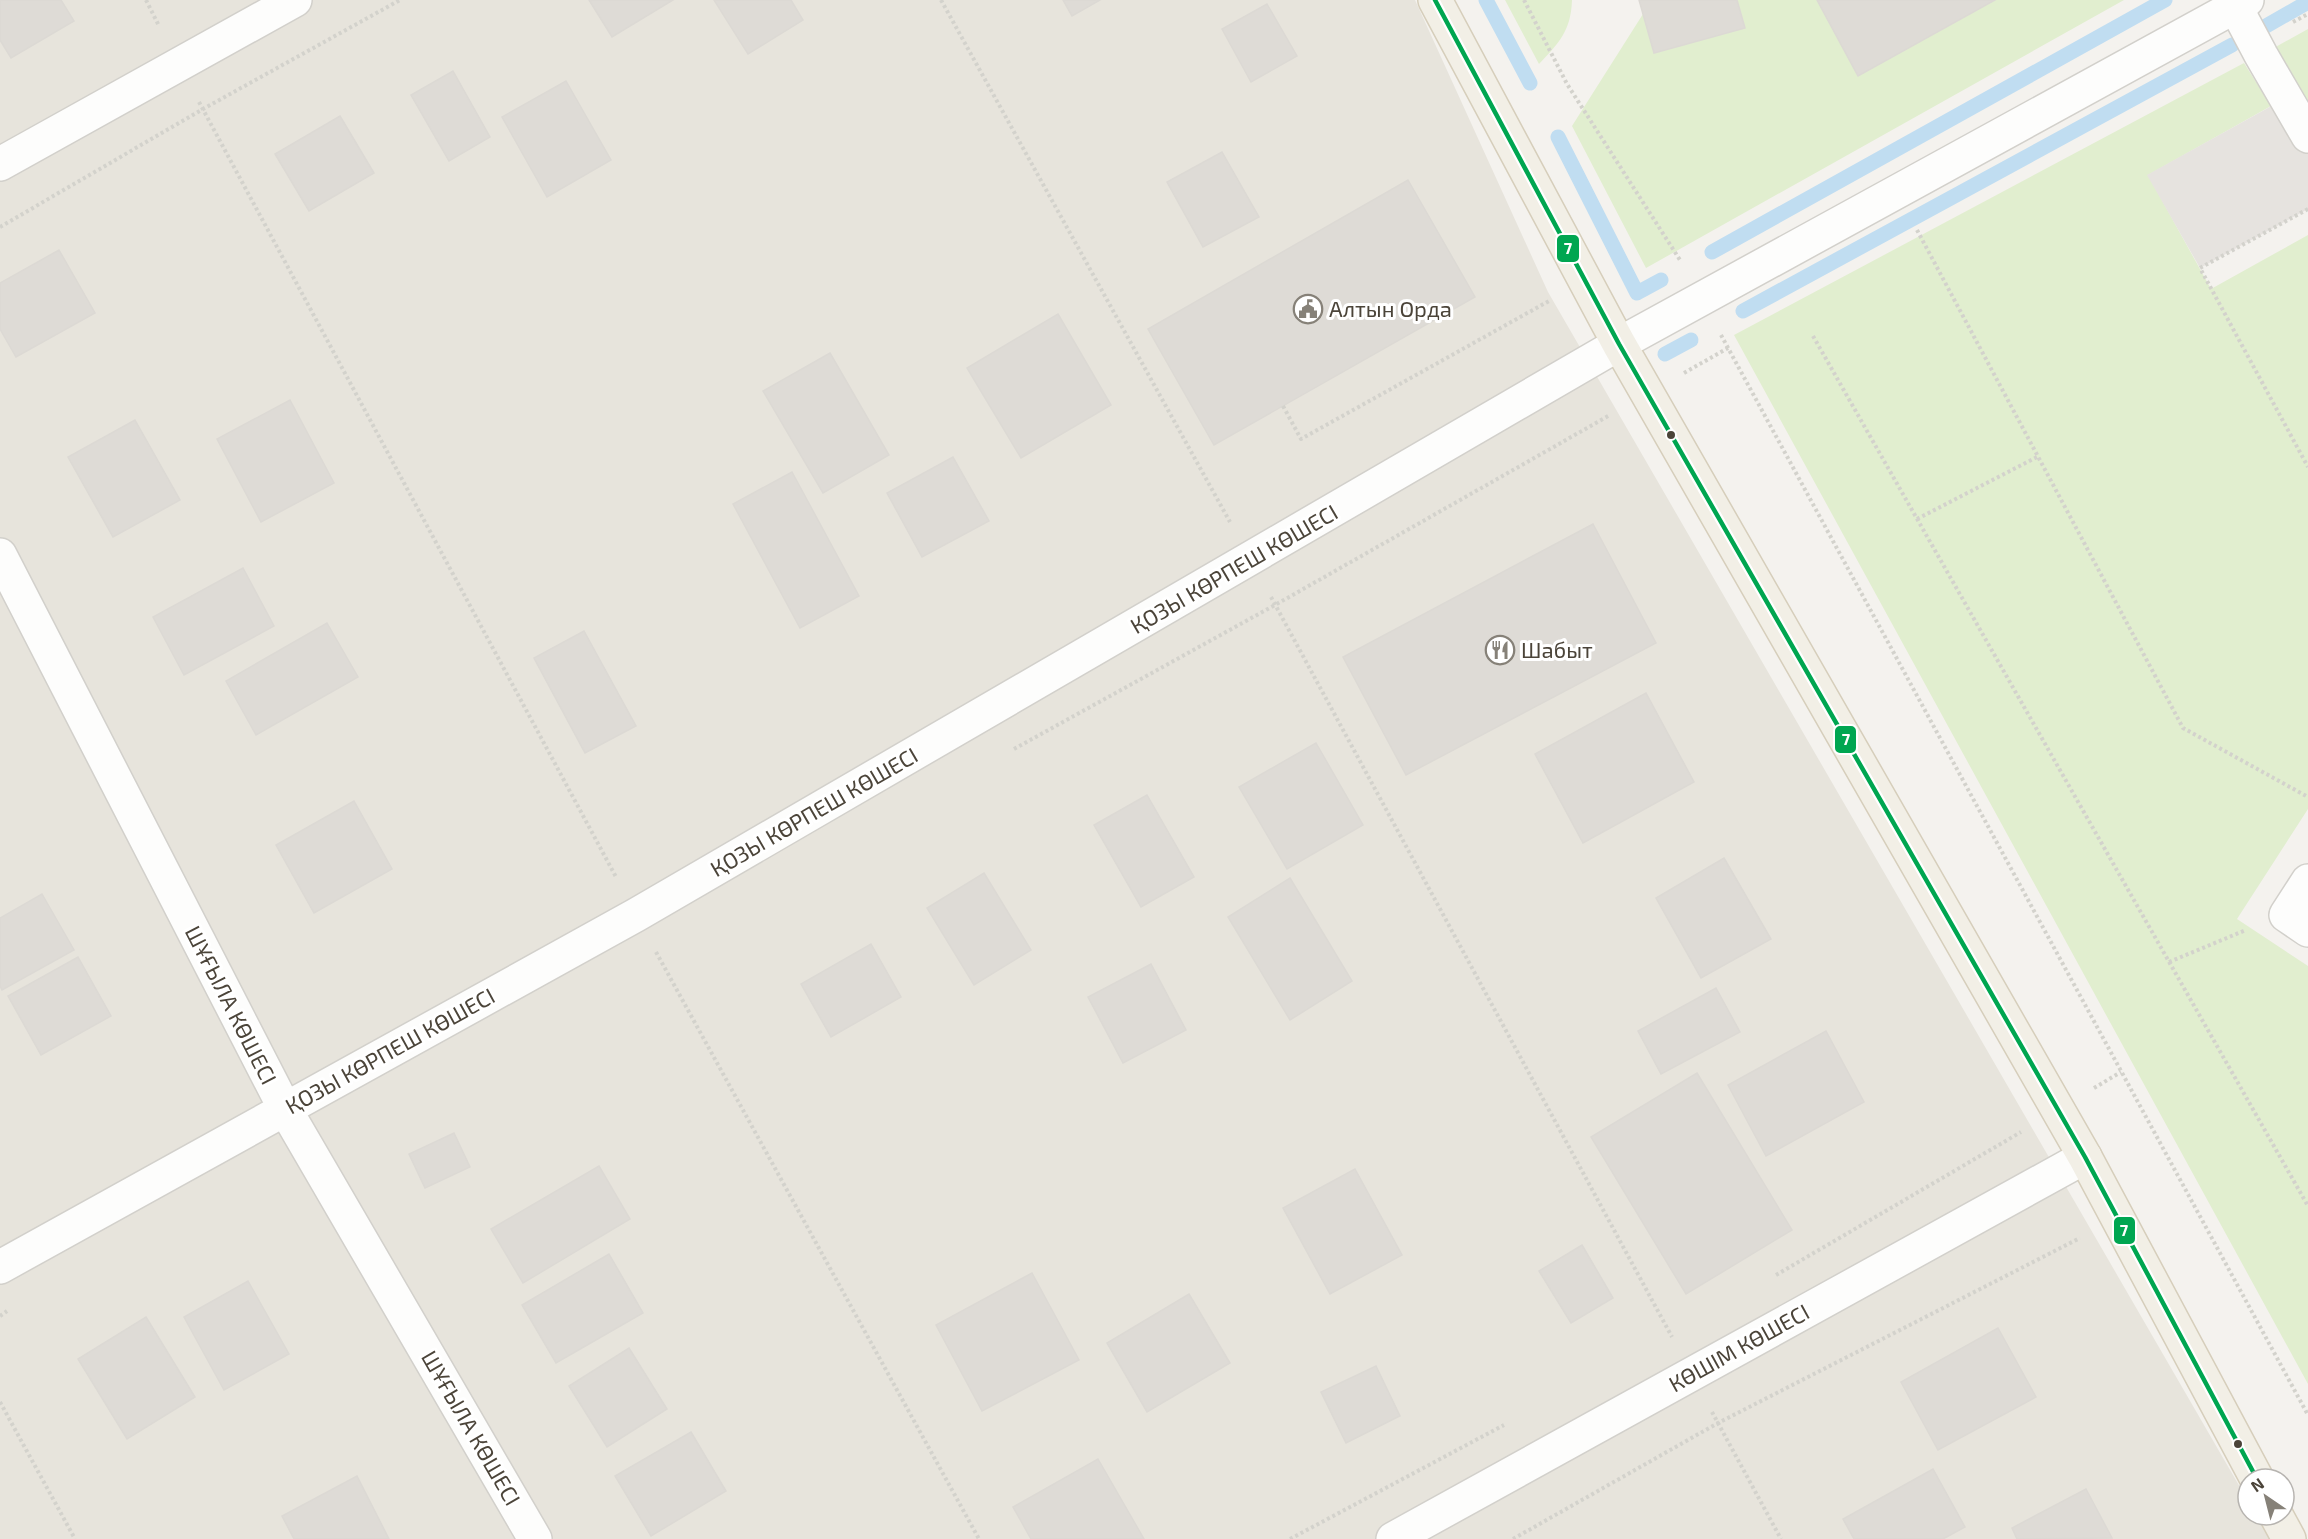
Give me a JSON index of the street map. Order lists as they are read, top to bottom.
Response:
{
  "streets": {
    "street": ["ҚОЗЫ КӨРПЕШ КӨШЕСІ", "ШҰҒЫЛА КӨШЕСІ", "КӨШІМ КӨШЕСІ"]
  },
  "crossings": [
    ["ҚОЗЫ КӨРПЕШ КӨШЕСІ", "ШҰҒЫЛА КӨШЕСІ"]
  ],
  "places": {
    "public building": ["Алтын Орда"],
    "restaurant": ["Шабыт"]
  },
  "lines": ["transit line 7"],
  "north": "top left"
}
